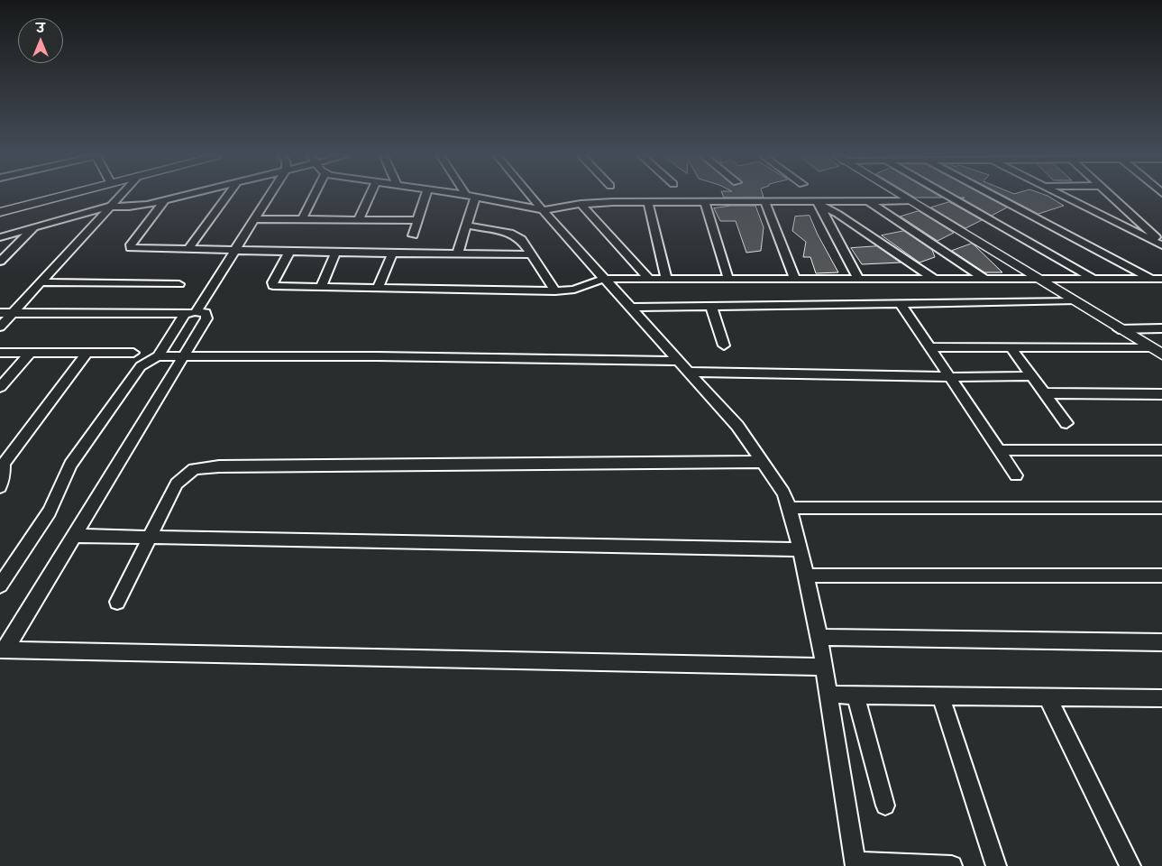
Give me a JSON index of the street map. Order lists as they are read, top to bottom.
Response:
{
  "north": "top"
}
